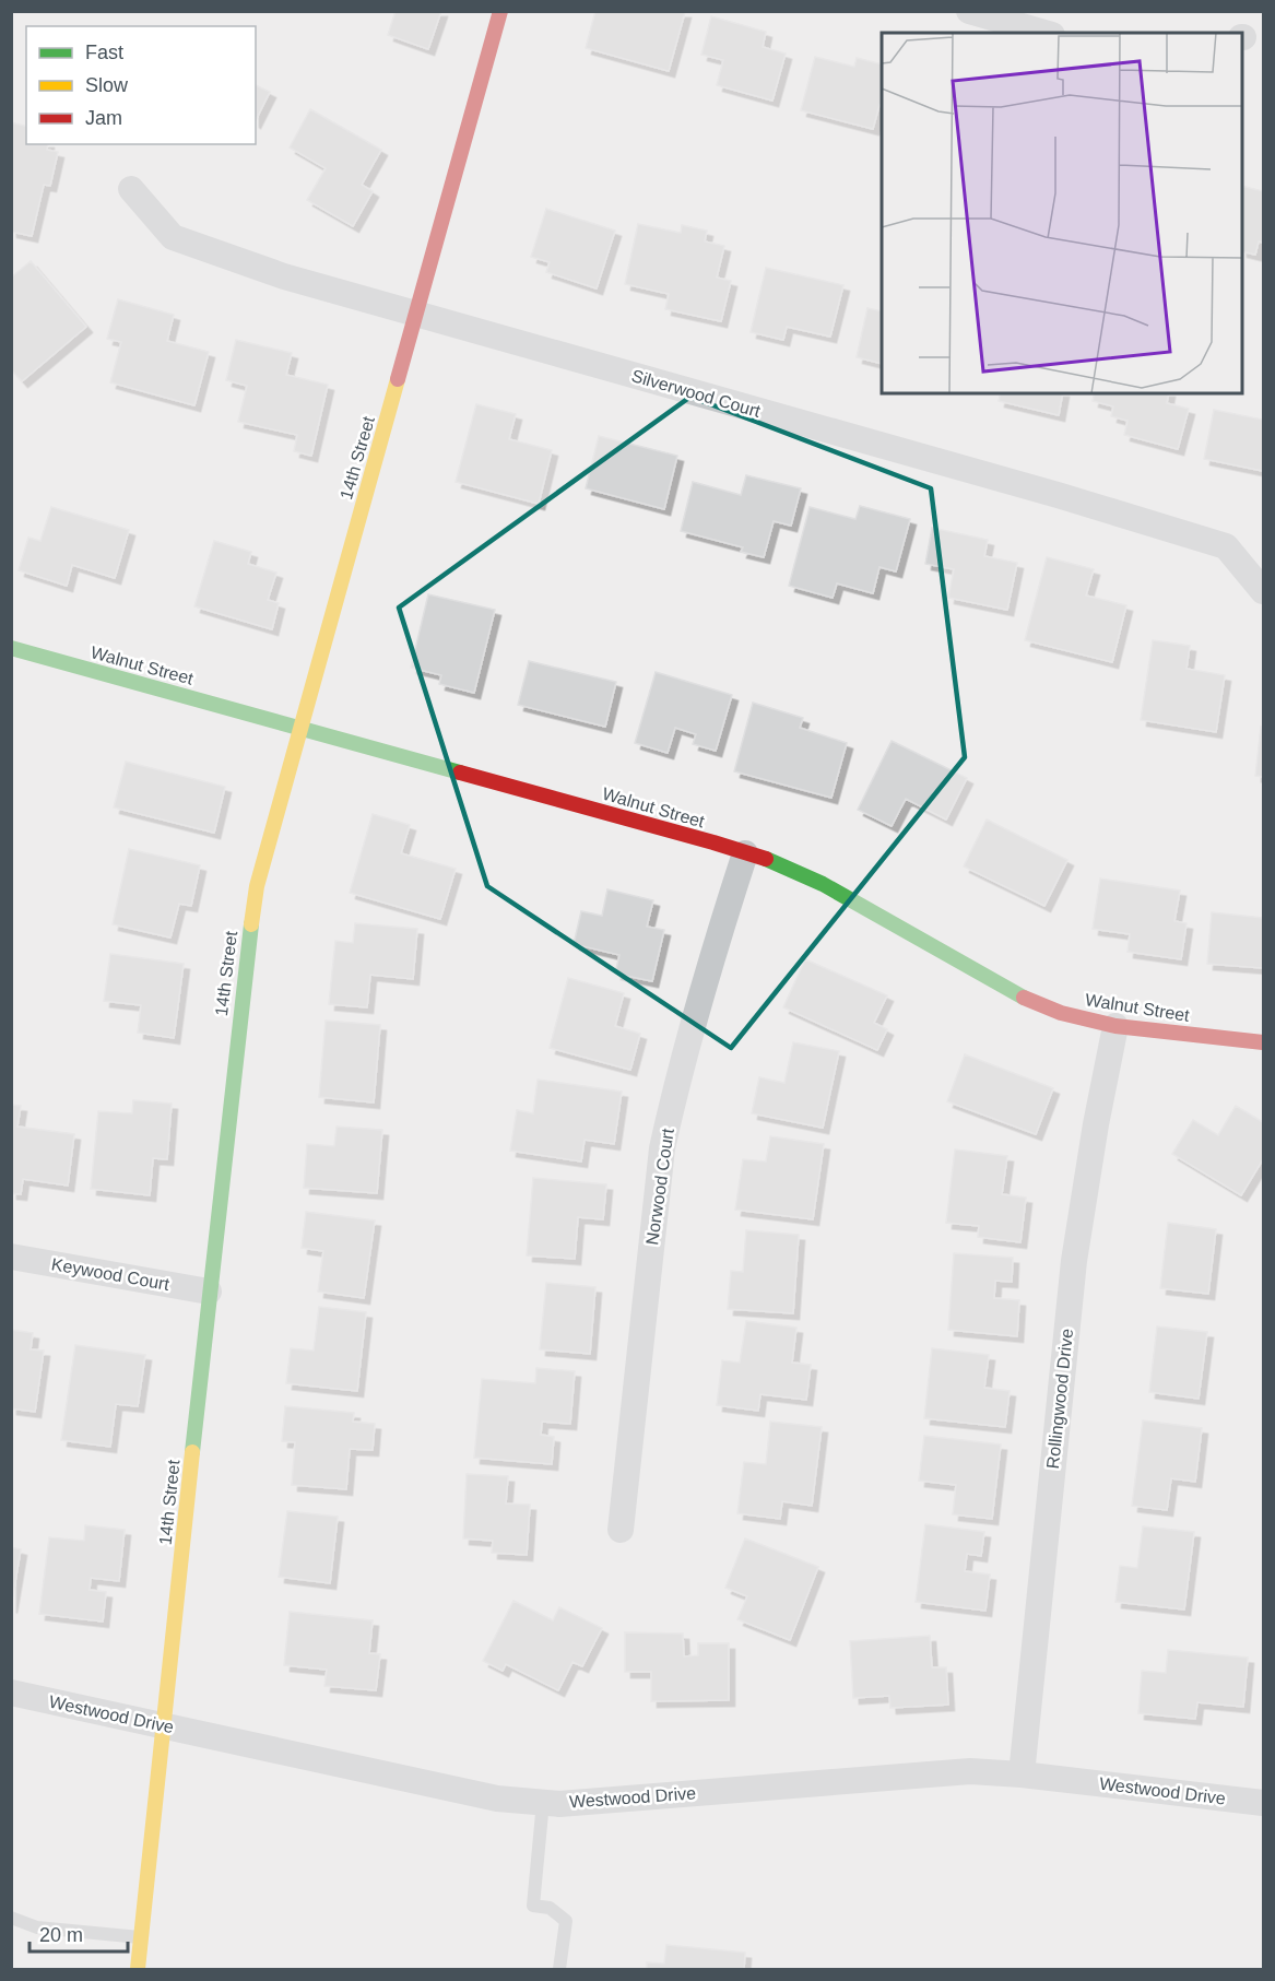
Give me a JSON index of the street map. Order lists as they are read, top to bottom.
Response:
{
  "streets": {
    "street": [
      "Silverwood Court",
      "14th Street",
      "Walnut Street",
      "Norwood Court",
      "Keywood Court",
      "Rollingwood Drive",
      "Westwood Drive"
    ]
  },
  "crossings": [
    ["Silverwood Court", "14th Street"],
    ["14th Street", "Walnut Street"],
    ["14th Street", "Keywood Court"],
    ["14th Street", "Westwood Drive"],
    ["Walnut Street", "Norwood Court"],
    ["Walnut Street", "Rollingwood Drive"],
    ["Rollingwood Drive", "Westwood Drive"]
  ],
  "legend": ["Fast", "Slow", "Jam"],
  "scale_bar": "20 m"
}
